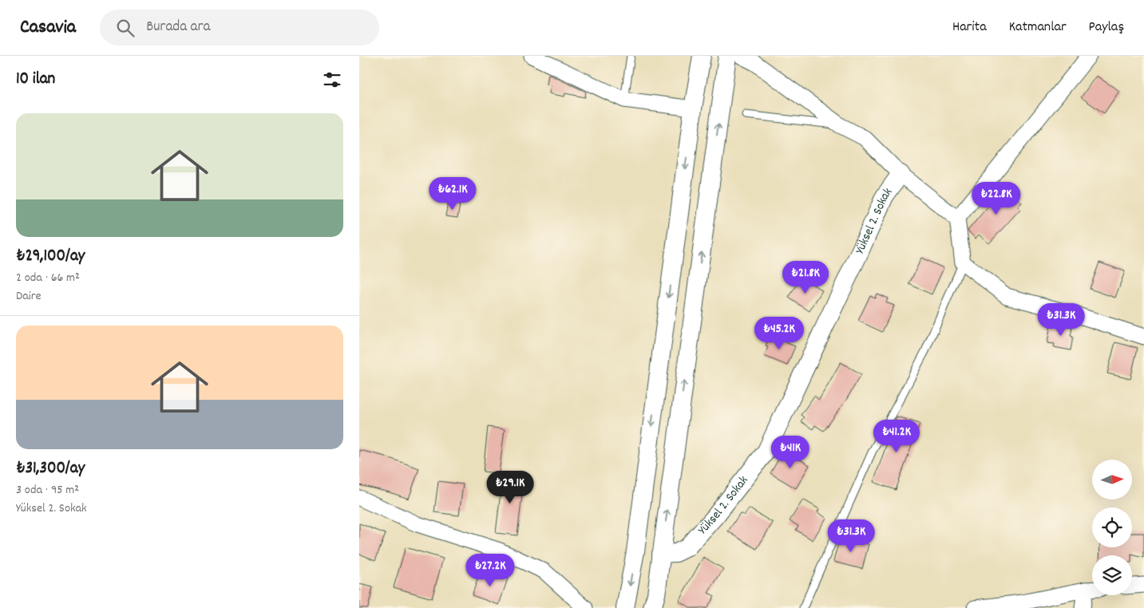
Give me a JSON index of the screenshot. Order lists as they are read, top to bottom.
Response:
{
  "streets": {
    "street": ["Yüksel 2. Sokak"]
  },
  "north": "right",
  "page": {
    "header": "Casavia",
    "search": "Burada ara",
    "nav": ["Harita", "Katmanlar", "Paylaş"],
    "heading": "10 ilan",
    "list": [
      {
        "name": "₺29,100/ay",
        "note": "2 oda · 66 m² · Daire"
      },
      {
        "name": "₺31,300/ay",
        "note": "3 oda · 95 m² · Yüksel 2. Sokak"
      }
    ],
    "price": [
      "₺62.1K",
      "₺22.8K",
      "₺21.8K",
      "₺31.3K",
      "₺45.2K",
      "₺41.2K",
      "₺41K",
      "₺29.1K",
      "₺31.3K",
      "₺27.2K"
    ]
  }
}
